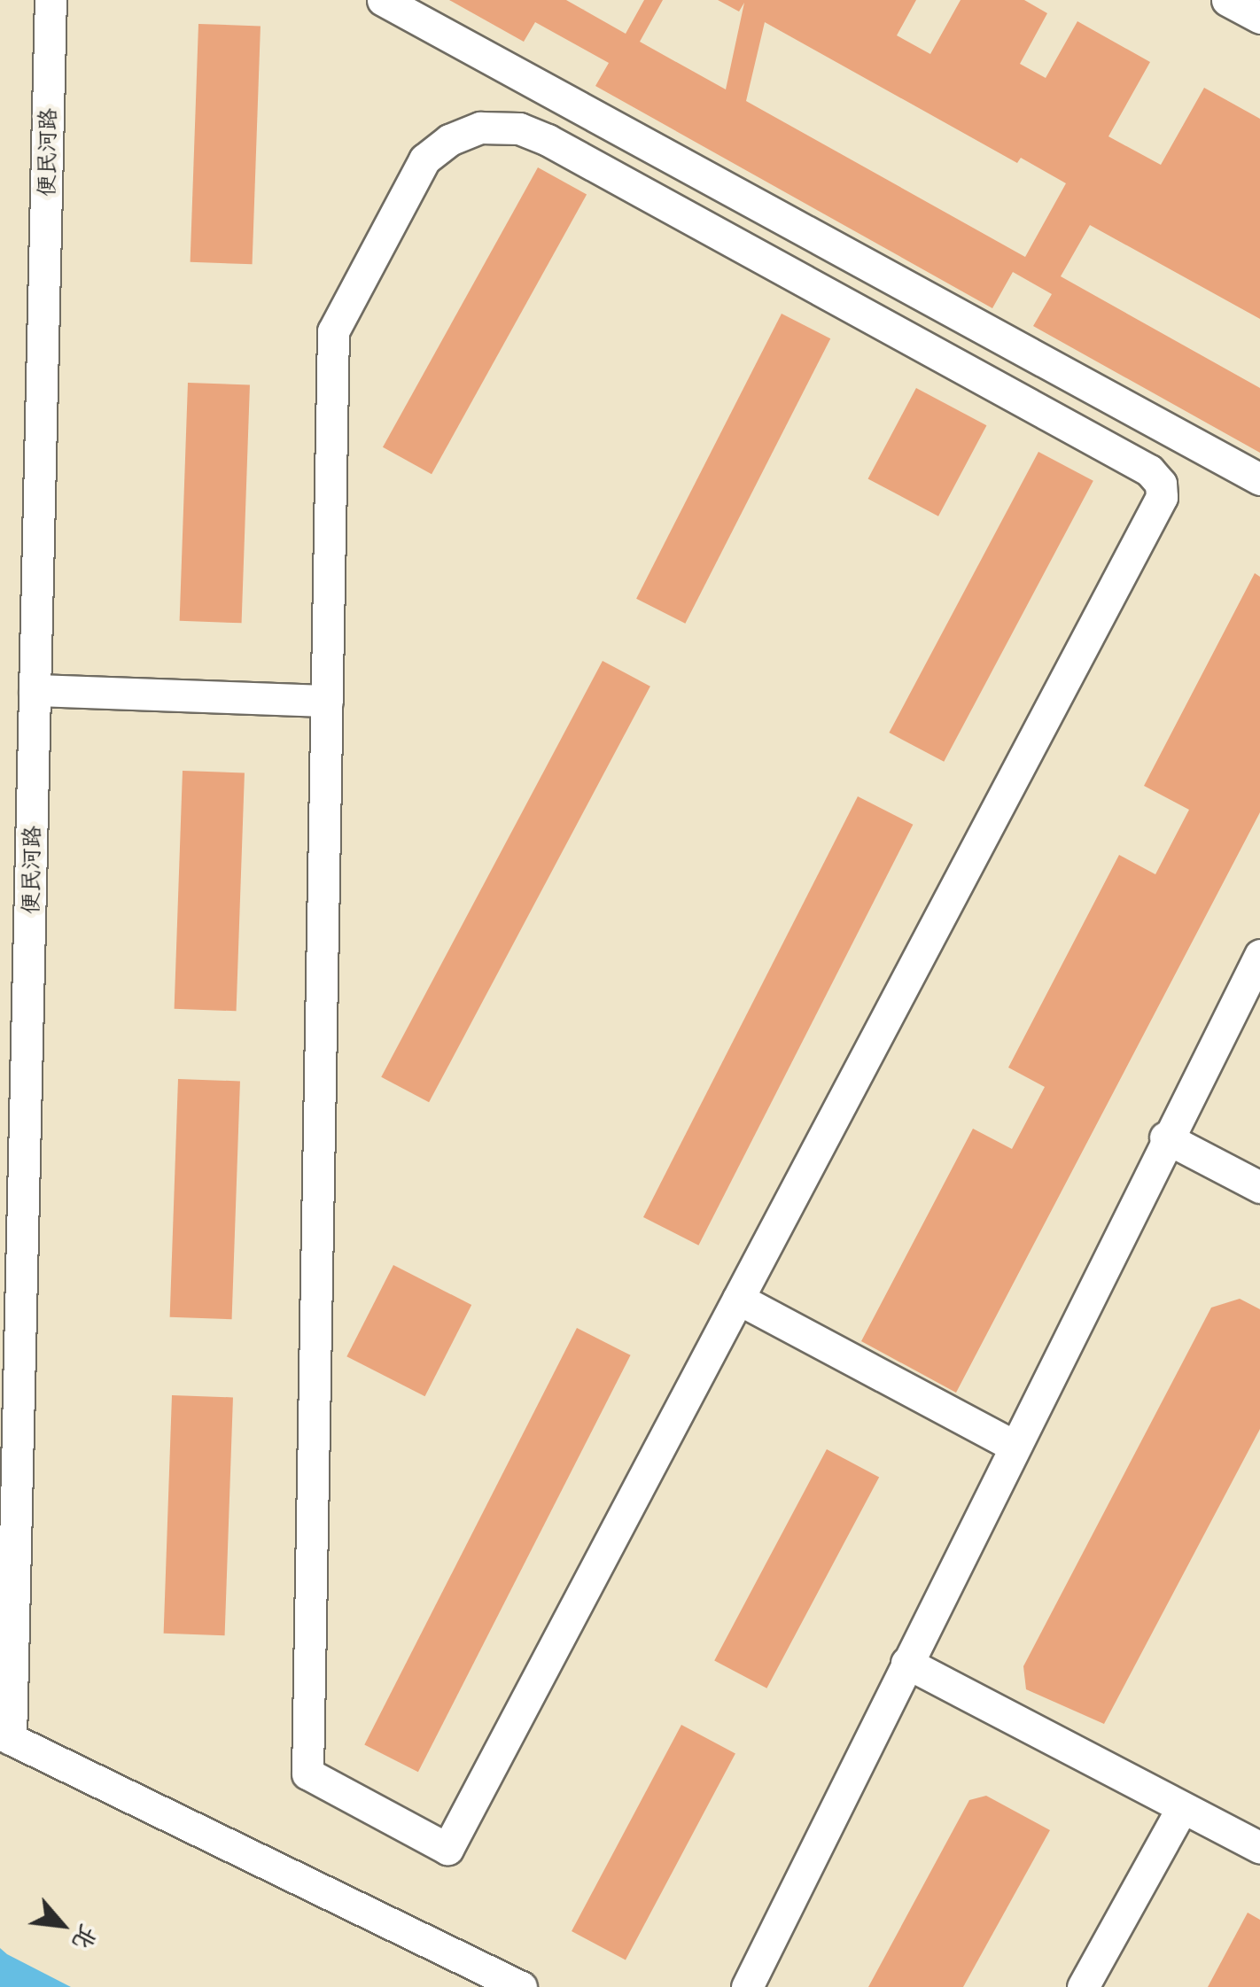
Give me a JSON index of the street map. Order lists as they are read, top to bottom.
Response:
{
  "streets": {
    "street": ["便民河路"]
  },
  "north": "bottom right"
}
